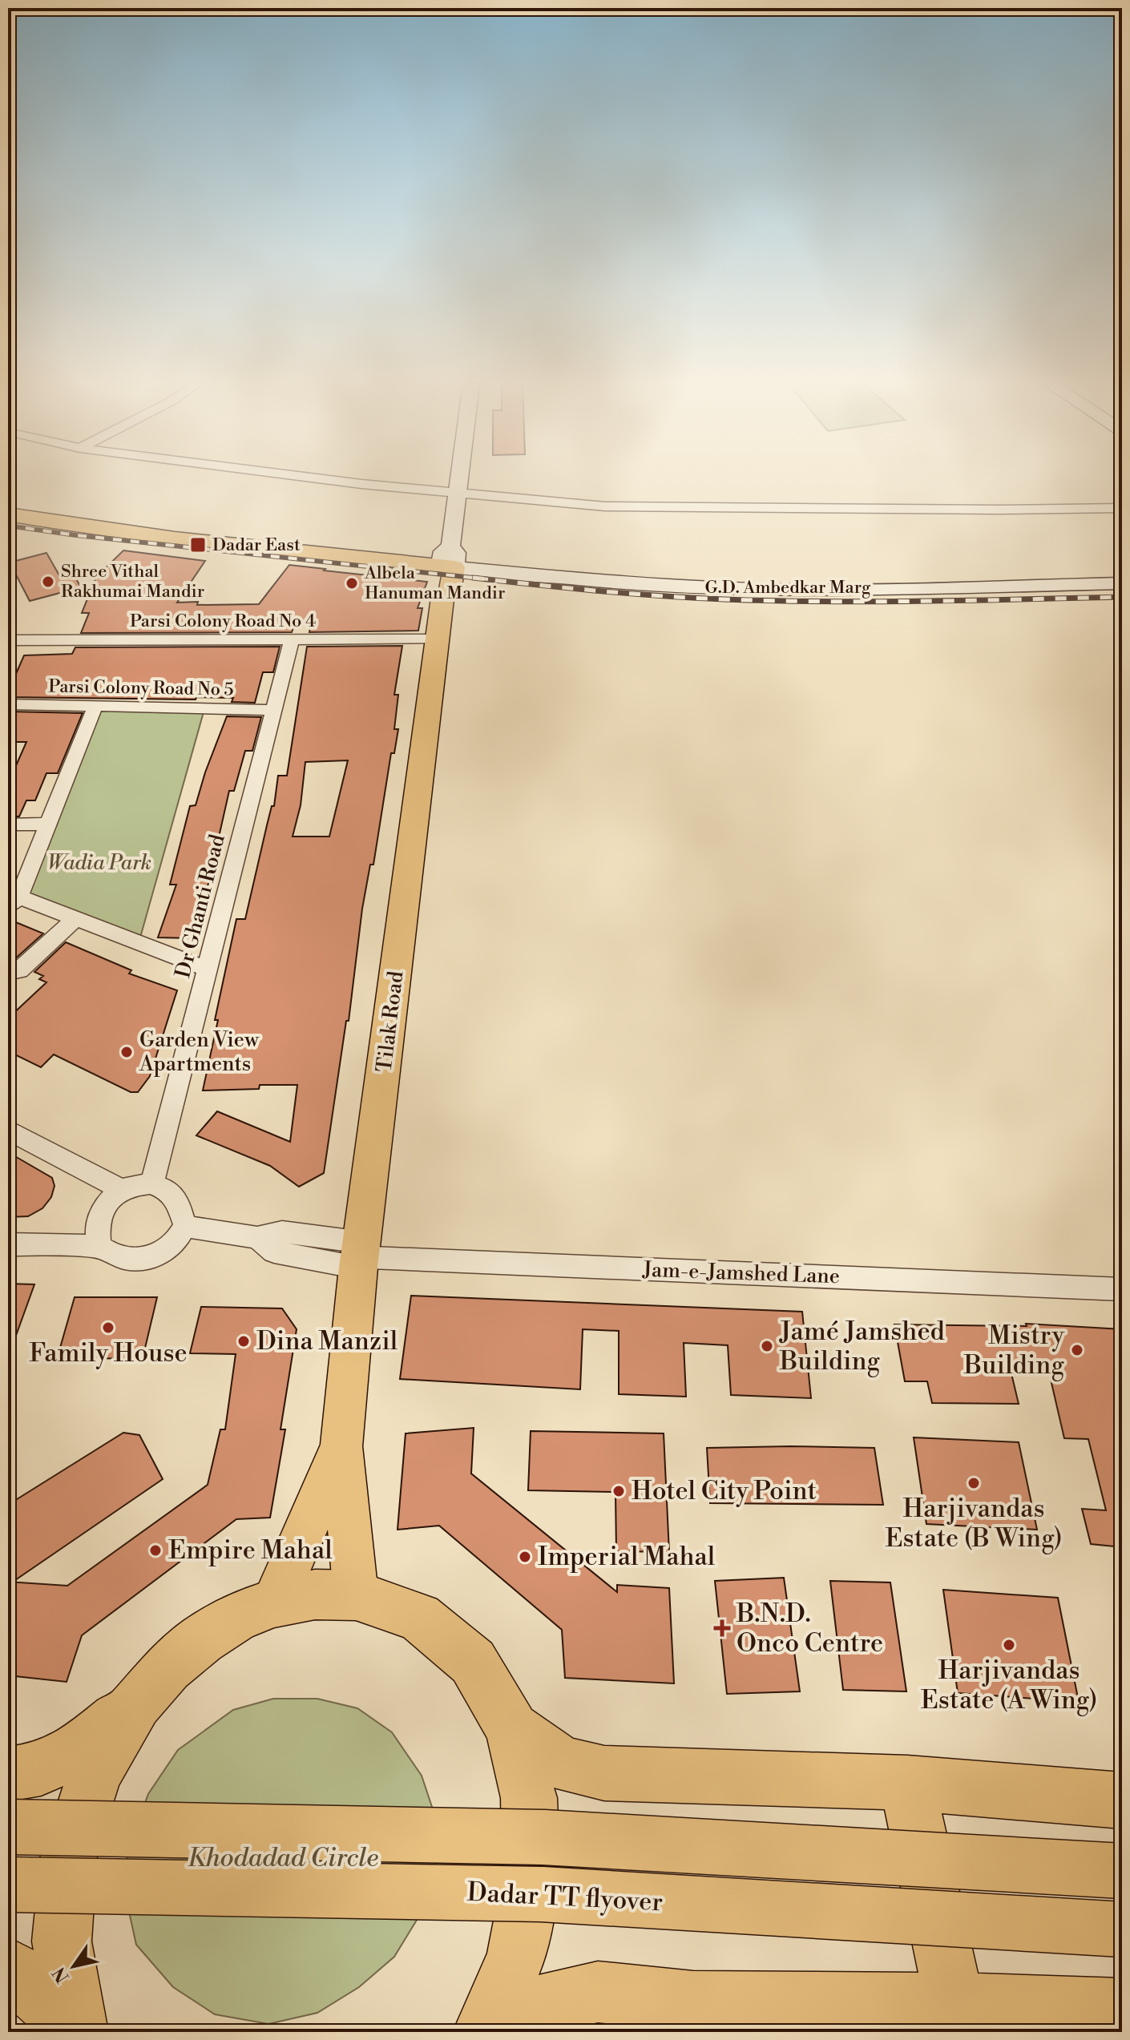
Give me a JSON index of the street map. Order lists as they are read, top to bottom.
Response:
{
  "streets": {
    "highway": ["Dadar TT flyover"],
    "main road": ["G.D. Ambedkar Marg", "Tilak Road"],
    "street": [
      "Parsi Colony Road No 4",
      "Parsi Colony Road No 5",
      "Dr Ghanti Road",
      "Jam-e-Jamshed Lane"
    ]
  },
  "crossings": [
    ["G.D. Ambedkar Marg", "Tilak Road"],
    ["Parsi Colony Road No 4", "Dr Ghanti Road"],
    ["Parsi Colony Road No 4", "Tilak Road"],
    ["Parsi Colony Road No 5", "Dr Ghanti Road"],
    ["Dr Ghanti Road", "Jam-e-Jamshed Lane"],
    ["Tilak Road", "Jam-e-Jamshed Lane"]
  ],
  "parks": ["Wadia Park", "Khodadad Circle"],
  "places": {
    "transit": ["Dadar East"],
    "other": [
      "Shree Vithal Rakhumai Mandir",
      "Albela Hanuman Mandir",
      "Garden View Apartments",
      "Family House",
      "Dina Manzil",
      "Jamé Jamshed Building",
      "Mistry Building",
      "Harjivandas Estate (B Wing)",
      "Hotel City Point",
      "Empire Mahal",
      "Imperial Mahal",
      "Harjivandas Estate (A Wing)"
    ],
    "health": ["B.N.D. Onco Centre"]
  },
  "north": "bottom left"
}
